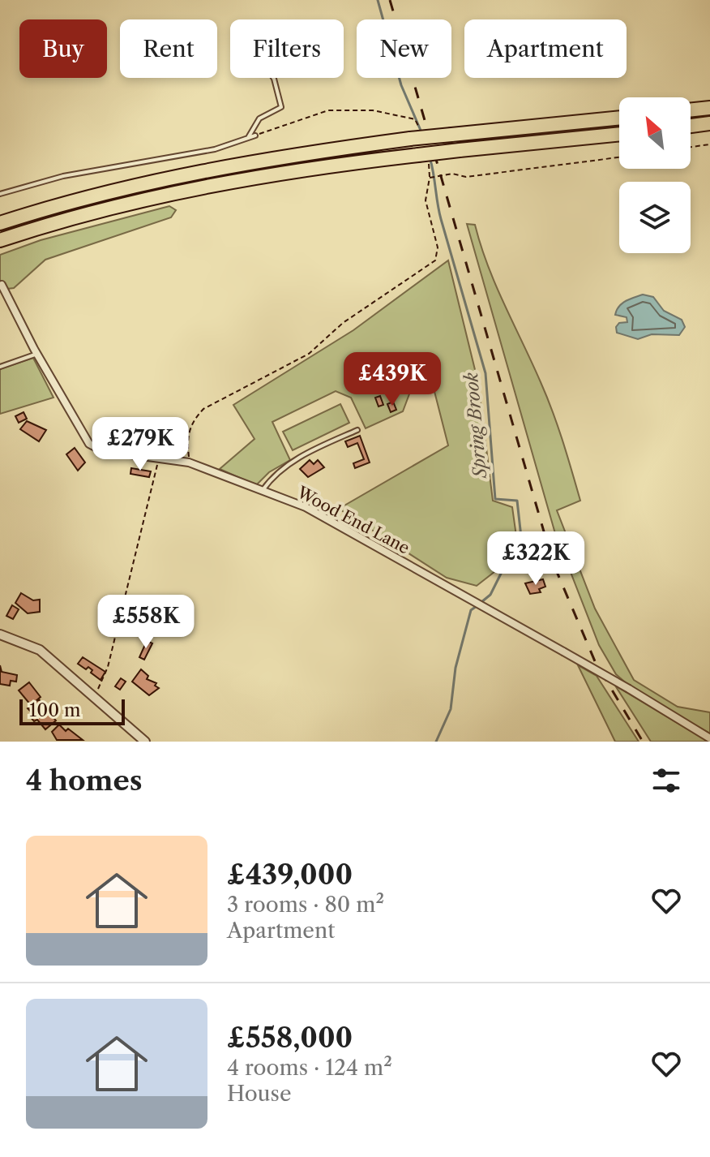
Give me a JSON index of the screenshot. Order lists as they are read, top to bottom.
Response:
{
  "streets": {
    "street": ["Wood End Lane"]
  },
  "water": ["Spring Brook"],
  "scale_bar": "100 m",
  "north": "top left",
  "page": {
    "chip": [
      "Buy",
      "Rent",
      "Filters",
      "New",
      "Apartment"
    ],
    "price": [
      "£439K",
      "£279K",
      "£322K",
      "£558K"
    ],
    "scale": "100 m",
    "heading": "4 homes",
    "list": [
      {
        "name": "£439,000",
        "note": "3 rooms · 80 m² · Apartment"
      },
      {
        "name": "£558,000",
        "note": "4 rooms · 124 m² · House"
      }
    ]
  }
}
